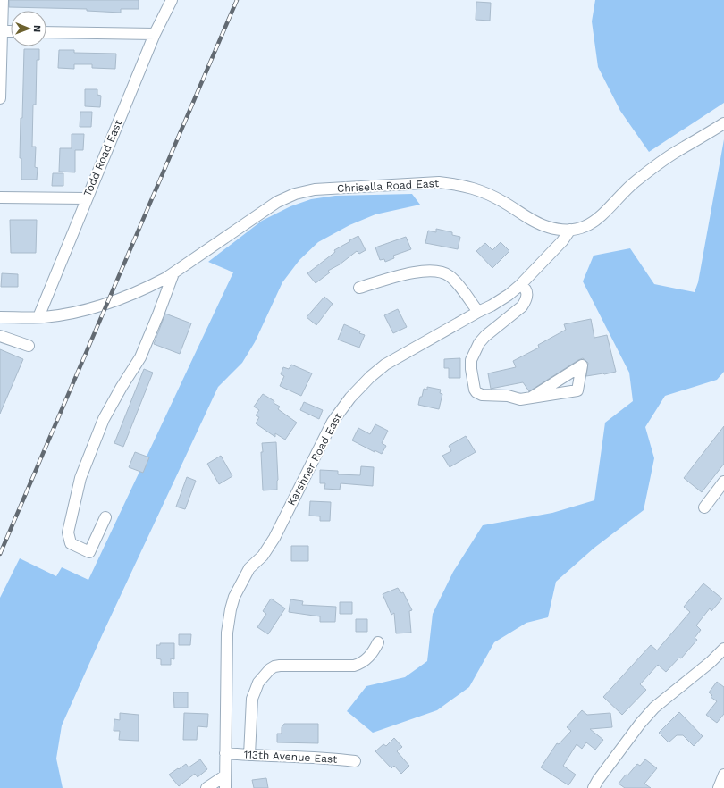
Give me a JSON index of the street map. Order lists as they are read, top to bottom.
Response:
{
  "streets": {
    "street": [
      "Todd Road East",
      "Chrisella Road East",
      "Karshner Road East",
      "113th Avenue East"
    ]
  },
  "crossings": [
    ["Todd Road East", "Chrisella Road East"],
    ["Chrisella Road East", "Karshner Road East"],
    ["Karshner Road East", "113th Avenue East"]
  ],
  "north": "right"
}
